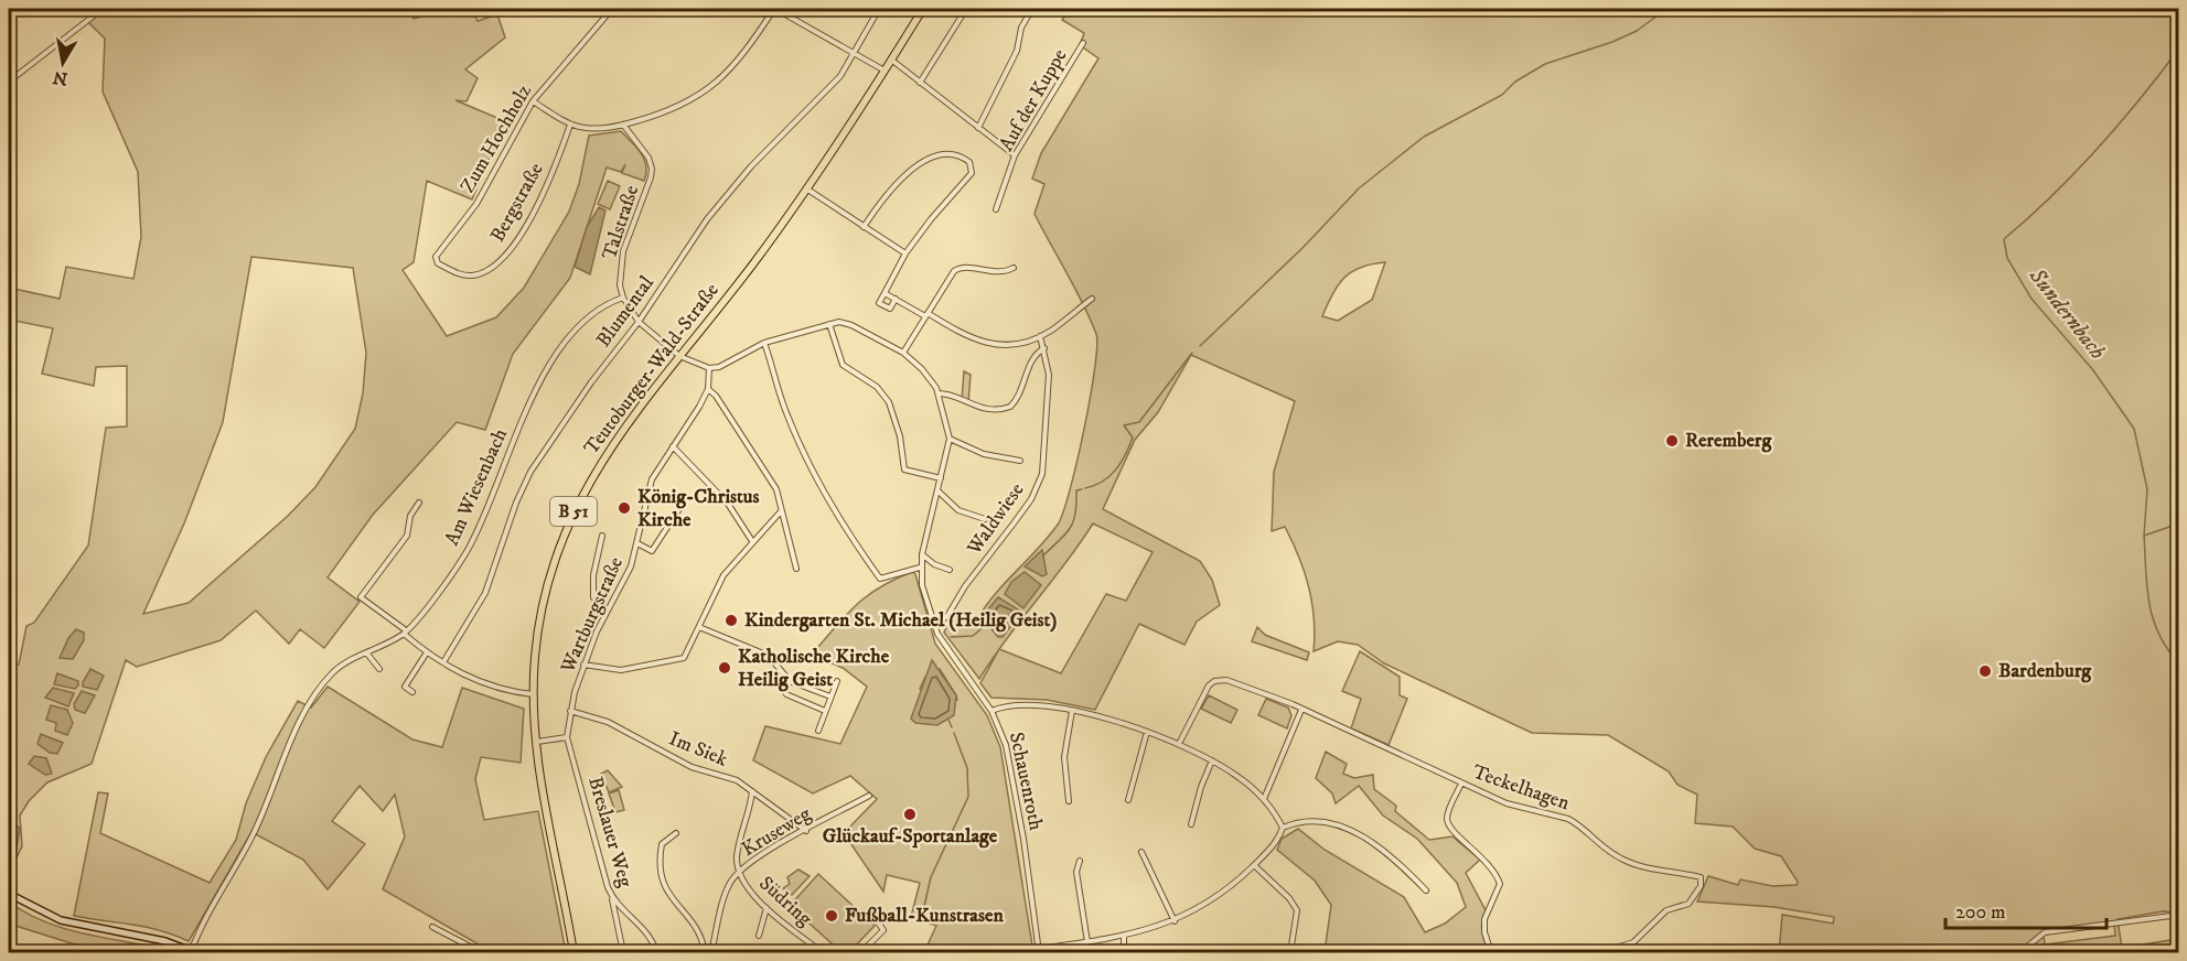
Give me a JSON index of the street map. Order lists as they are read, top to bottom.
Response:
{
  "streets": {
    "main road": ["Teutoburger-Wald-Straße", "B 51"],
    "street": [
      "Auf der Kuppe",
      "Zum Hochholz",
      "Bergstraße",
      "Talstraße",
      "Blumental",
      "Am Wiesenbach",
      "Waldwiese",
      "Wartburgstraße",
      "Im Siek",
      "Schauenroth",
      "Teckelhagen",
      "Breslauer Weg",
      "Kruseweg",
      "Südring"
    ]
  },
  "crossings": [
    ["Zum Hochholz", "Bergstraße"],
    ["Talstraße", "Blumental"],
    ["Talstraße", "Teutoburger-Wald-Straße"],
    ["Talstraße", "Am Wiesenbach"],
    ["Talstraße", "Wartburgstraße"],
    ["Waldwiese", "Schauenroth"],
    ["Wartburgstraße", "Im Siek"],
    ["Wartburgstraße", "Breslauer Weg"],
    ["Im Siek", "Kruseweg"],
    ["Kruseweg", "Südring"]
  ],
  "water": ["Sundernbach"],
  "places": [
    "Reremberg",
    "König-Christus Kirche",
    "Kindergarten St. Michael (Heilig Geist)",
    "Katholische Kirche Heilig Geist",
    "Bardenburg",
    "Glückauf-Sportanlage",
    "Fußball-Kunstrasen"
  ],
  "scale_bar": "200 m",
  "north": "bottom"
}
